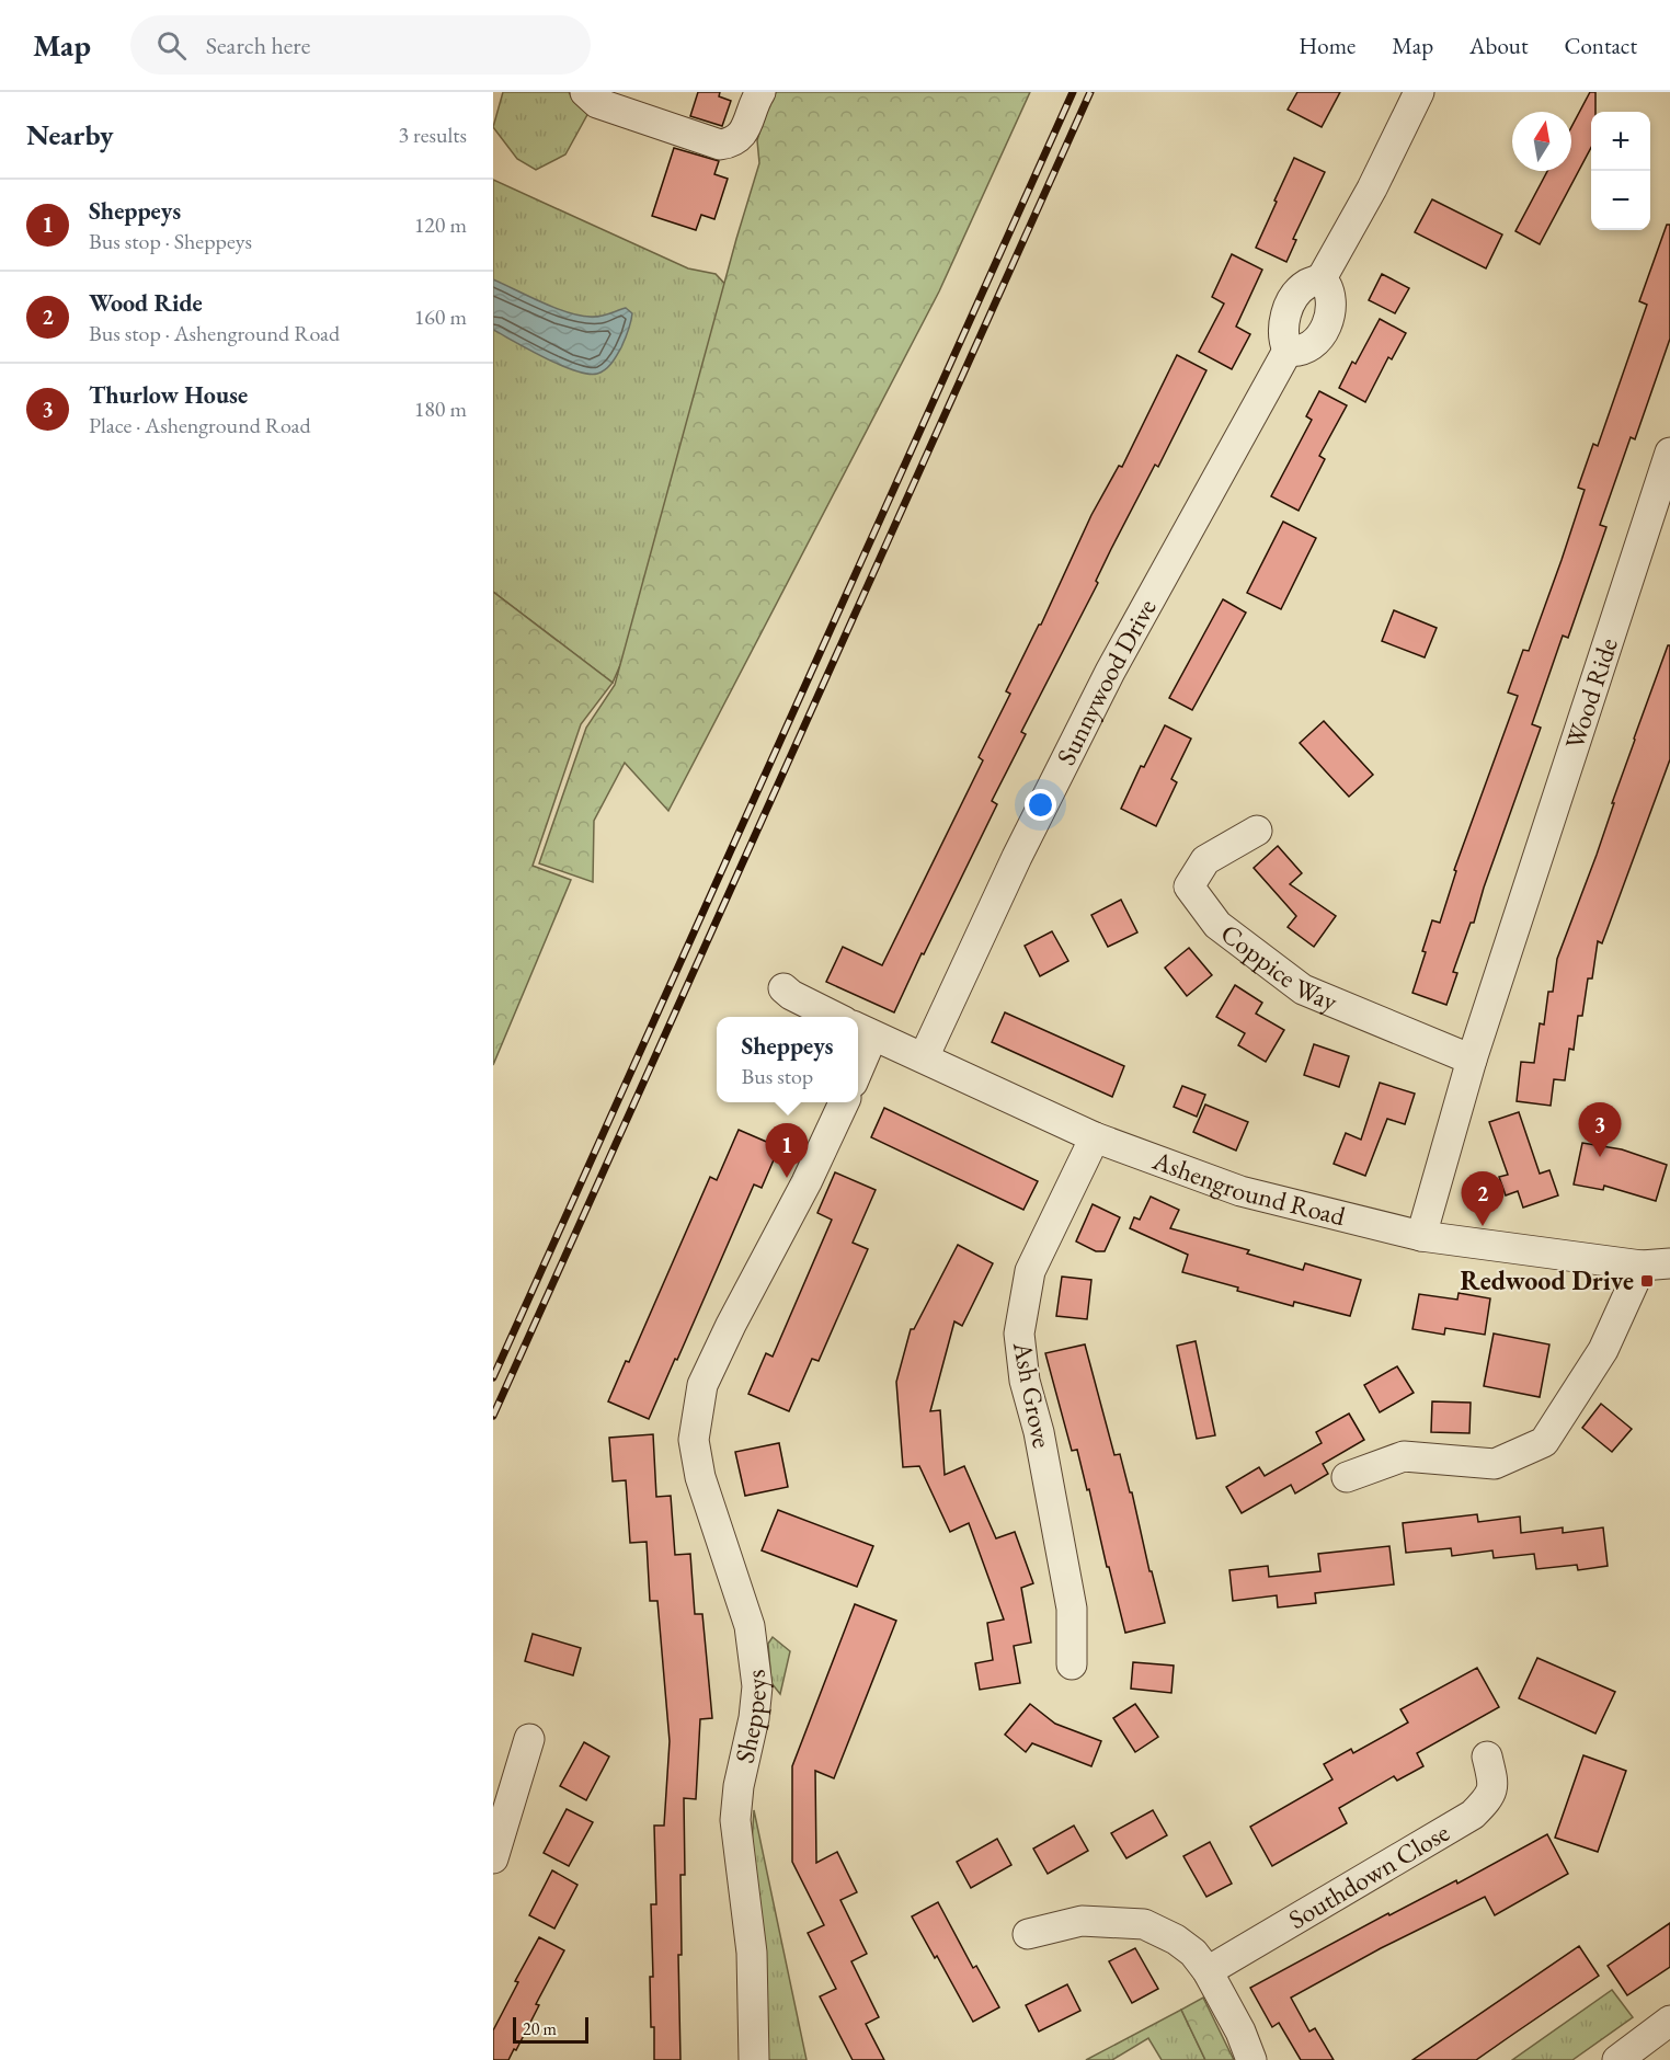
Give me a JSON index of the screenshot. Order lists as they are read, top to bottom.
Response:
{
  "streets": {
    "street": [
      "Sunnywood Drive",
      "Wood Ride",
      "Coppice Way",
      "Ashenground Road",
      "Ash Grove",
      "Sheppeys",
      "Southdown Close"
    ]
  },
  "crossings": [
    ["Sunnywood Drive", "Ashenground Road"],
    ["Wood Ride", "Coppice Way"],
    ["Wood Ride", "Ashenground Road"],
    ["Ashenground Road", "Ash Grove"]
  ],
  "places": {
    "transit": ["Redwood Drive"]
  },
  "scale_bar": "20 m",
  "north": "top",
  "page": {
    "header": "Map",
    "search": "Search here",
    "nav": [
      "Home",
      "Map",
      "About",
      "Contact"
    ],
    "heading": ["Nearby", "3 results"],
    "map_buttons": ["+", "−"],
    "list": [
      {
        "mark": "1",
        "name": "Sheppeys",
        "note": "Bus stop · Sheppeys",
        "value": "120 m"
      },
      {
        "mark": "2",
        "name": "Wood Ride",
        "note": "Bus stop · Ashenground Road",
        "value": "160 m"
      },
      {
        "mark": "3",
        "name": "Thurlow House",
        "note": "Place · Ashenground Road",
        "value": "180 m"
      }
    ],
    "popup": ["Sheppeys", "Bus stop"],
    "pins": ["3", "1", "2"],
    "scale": "20 m"
  }
}
